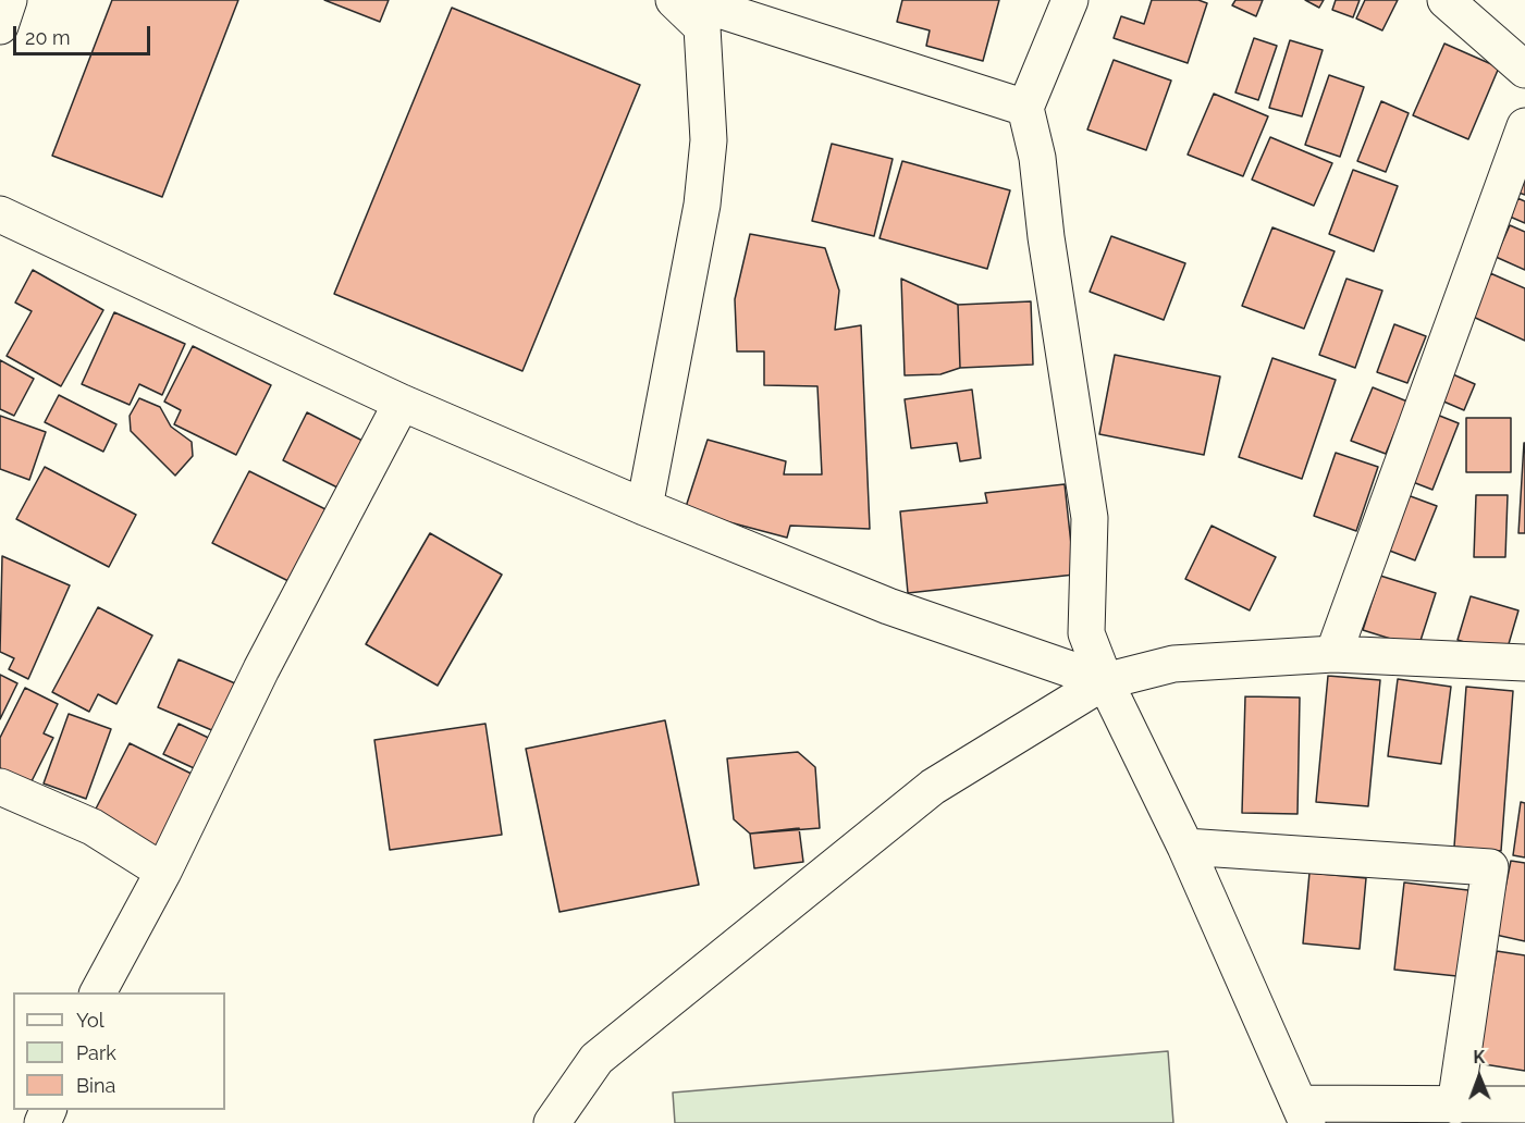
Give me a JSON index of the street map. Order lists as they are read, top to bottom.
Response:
{
  "legend": ["Yol", "Park", "Bina"],
  "scale_bar": "20 m",
  "north": "top"
}
